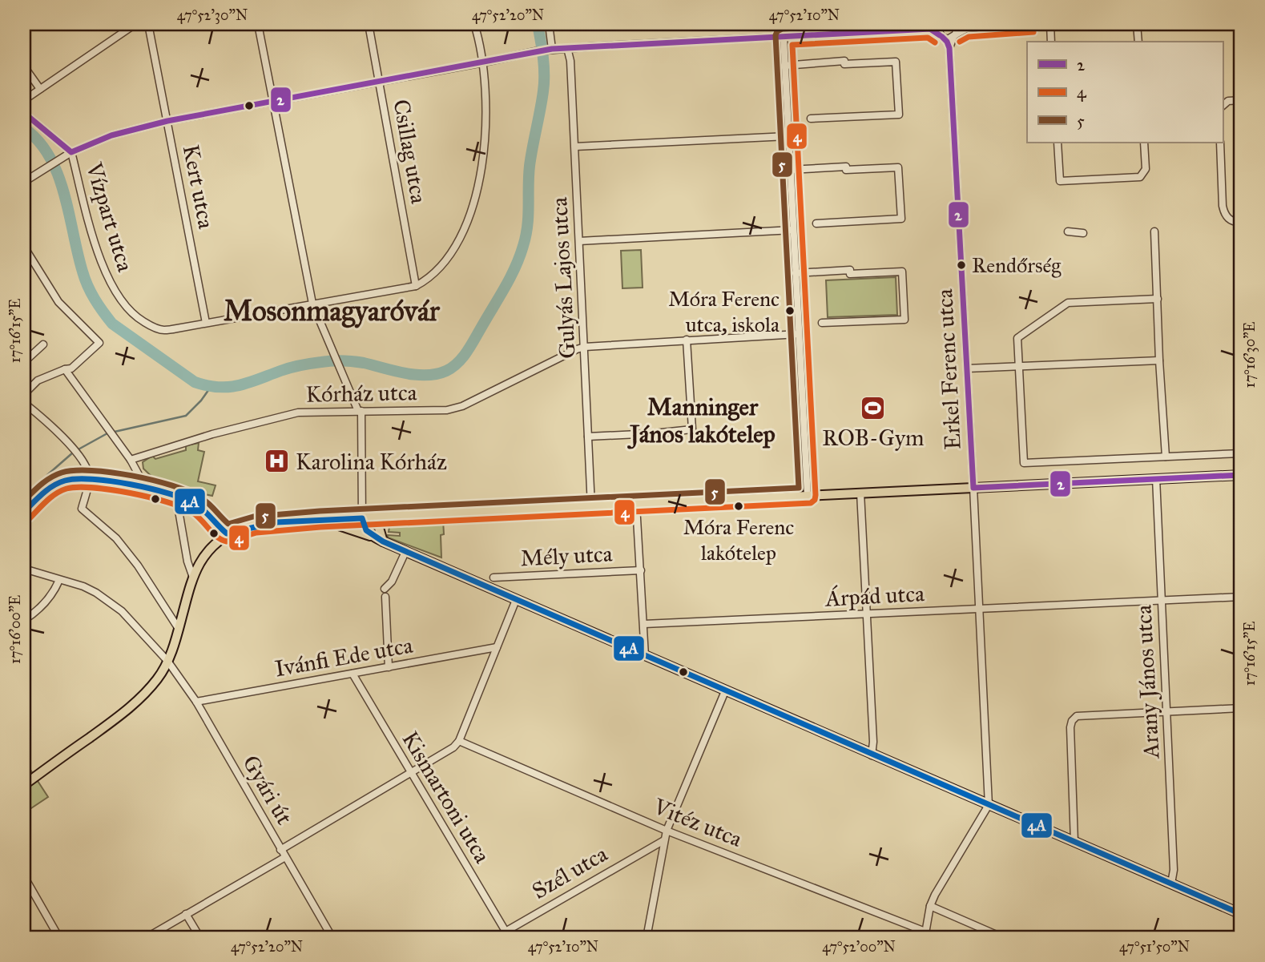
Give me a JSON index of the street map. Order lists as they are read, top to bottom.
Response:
{
  "streets": {
    "street": [
      "Csillag utca",
      "Kert utca",
      "Vízpart utca",
      "Gulyás Lajos utca",
      "Erkel Ferenc utca",
      "Kórház utca",
      "Mély utca",
      "Árpád utca",
      "Ivánfi Ede utca",
      "Arany János utca",
      "Gyári út",
      "Kismartoni utca",
      "Vitéz utca",
      "Szél utca"
    ]
  },
  "crossings": [
    ["Csillag utca", "Vízpart utca"],
    ["Kert utca", "Vízpart utca"],
    ["Gulyás Lajos utca", "Kórház utca"],
    ["Erkel Ferenc utca", "Árpád utca"],
    ["Árpád utca", "Arany János utca"],
    ["Ivánfi Ede utca", "Gyári út"],
    ["Ivánfi Ede utca", "Kismartoni utca"],
    ["Kismartoni utca", "Szél utca"]
  ],
  "districts": ["Mosonmagyaróvár", "Manninger János lakótelep"],
  "places": {
    "other": ["Rendőrség", "Móra Ferenc utca, iskola", "Móra Ferenc lakótelep"],
    "sports": ["ROB-Gym"],
    "hospital": ["Karolina Kórház"]
  },
  "lines": [
    "transit line 5",
    "transit line 2",
    "transit line 4",
    "transit line 4A"
  ],
  "legend": ["2", "4", "5"],
  "coordinates": [
    "47°52'30\"N",
    "47°52'20\"N",
    "47°52'10\"N",
    "17°16'15\"E",
    "17°16'30\"E",
    "17°16'00\"E",
    "47°52'00\"N",
    "47°51'50\"N"
  ]
}
